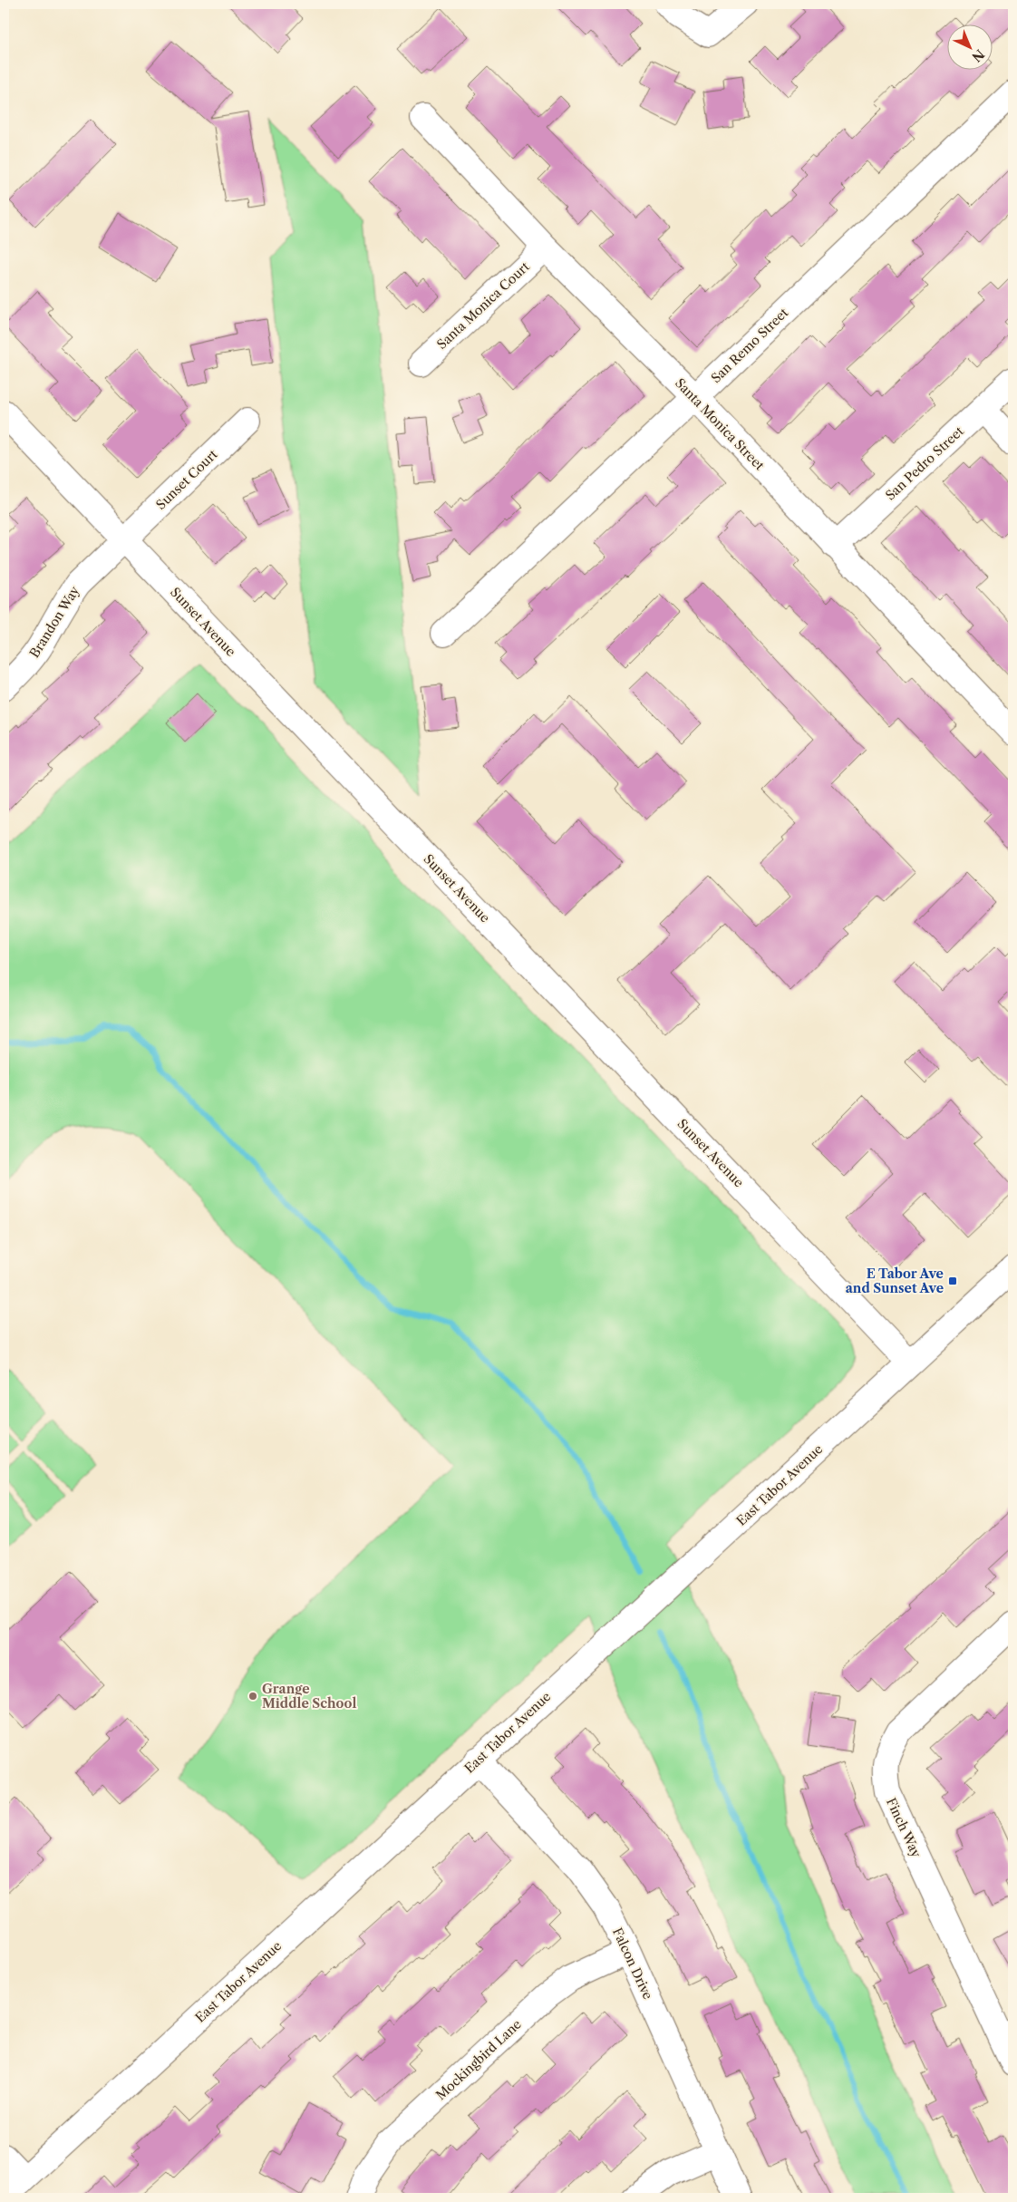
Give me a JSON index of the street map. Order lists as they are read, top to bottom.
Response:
{
  "streets": {
    "street": [
      "Santa Monica Court",
      "San Remo Street",
      "Santa Monica Street",
      "San Pedro Street",
      "Sunset Court",
      "Brandon Way",
      "Sunset Avenue",
      "East Tabor Avenue",
      "Finch Way",
      "Falcon Drive",
      "Mockingbird Lane"
    ]
  },
  "crossings": [
    ["Santa Monica Court", "Santa Monica Street"],
    ["San Remo Street", "Santa Monica Street"],
    ["Santa Monica Street", "San Pedro Street"],
    ["Sunset Court", "Brandon Way"],
    ["Sunset Court", "Sunset Avenue"],
    ["Brandon Way", "Sunset Avenue"],
    ["Sunset Avenue", "East Tabor Avenue"],
    ["East Tabor Avenue", "Falcon Drive"],
    ["Falcon Drive", "Mockingbird Lane"]
  ],
  "places": {
    "transit": ["E Tabor Ave and Sunset Ave"],
    "other": ["Grange Middle School"]
  },
  "north": "bottom right"
}
